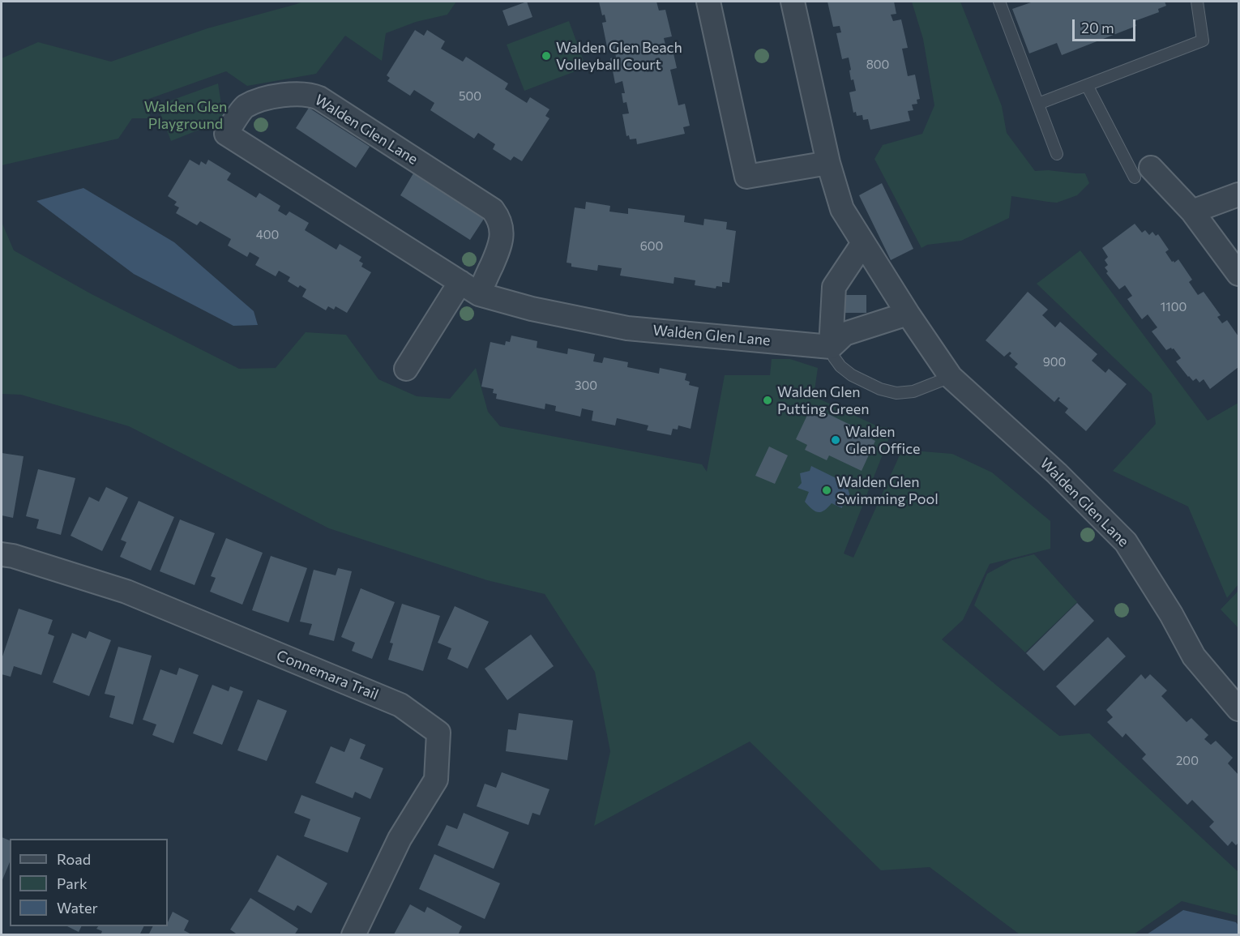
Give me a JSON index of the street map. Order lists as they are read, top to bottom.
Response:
{
  "streets": {
    "street": ["Walden Glen Lane", "Connemara Trail"]
  },
  "parks": ["Walden Glen Playground"],
  "places": [
    "Walden Glen Beach Volleyball Court",
    "Walden Glen Putting Green",
    "Walden Glen Office",
    "Walden Glen Swimming Pool"
  ],
  "house_numbers": [
    "800",
    "500",
    "400",
    "600",
    "1100",
    "900",
    "300",
    "200"
  ],
  "legend": ["Road", "Park", "Water"],
  "scale_bar": "20 m"
}
